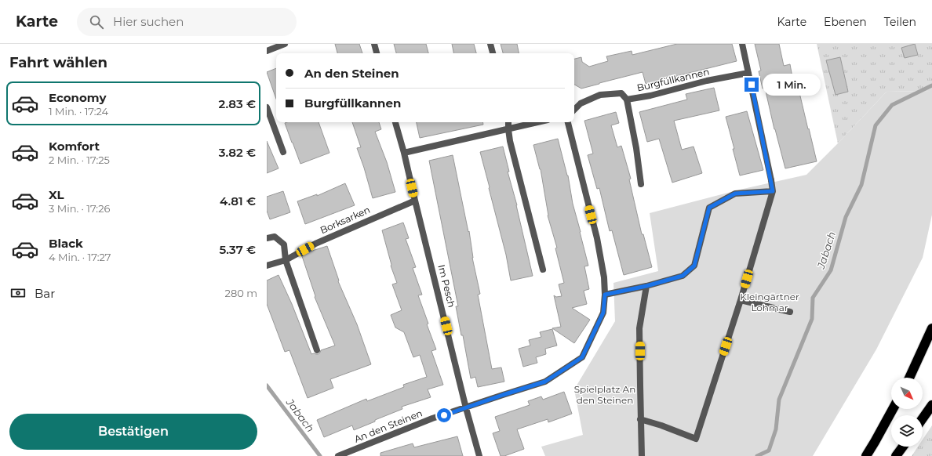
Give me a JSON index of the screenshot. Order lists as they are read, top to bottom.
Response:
{
  "streets": {
    "street": [
      "Burgfüllkannen",
      "Borksarken",
      "Im Pesch",
      "An den Steinen"
    ]
  },
  "crossings": [
    ["Borksarken", "Im Pesch"],
    ["Im Pesch", "An den Steinen"]
  ],
  "water": ["Jabach"],
  "parks": ["Kleingärtner Lohmar", "Spielplatz An den Steinen"],
  "north": "bottom right",
  "page": {
    "header": "Karte",
    "search": "Hier suchen",
    "nav": ["Karte", "Ebenen", "Teilen"],
    "heading": "Fahrt wählen",
    "banner": ["An den Steinen", "Burgfüllkannen"],
    "bubble": "1 Min.",
    "list": [
      {
        "name": "Economy",
        "note": "1 Min. · 17:24",
        "value": "2.83 €"
      },
      {
        "name": "Komfort",
        "note": "2 Min. · 17:25",
        "value": "3.82 €"
      },
      {
        "name": "XL",
        "note": "3 Min. · 17:26",
        "value": "4.81 €"
      },
      {
        "name": "Black",
        "note": "4 Min. · 17:27",
        "value": "5.37 €"
      }
    ],
    "pay": ["Bar", "280 m"],
    "buttons": "Bestätigen"
  }
}
